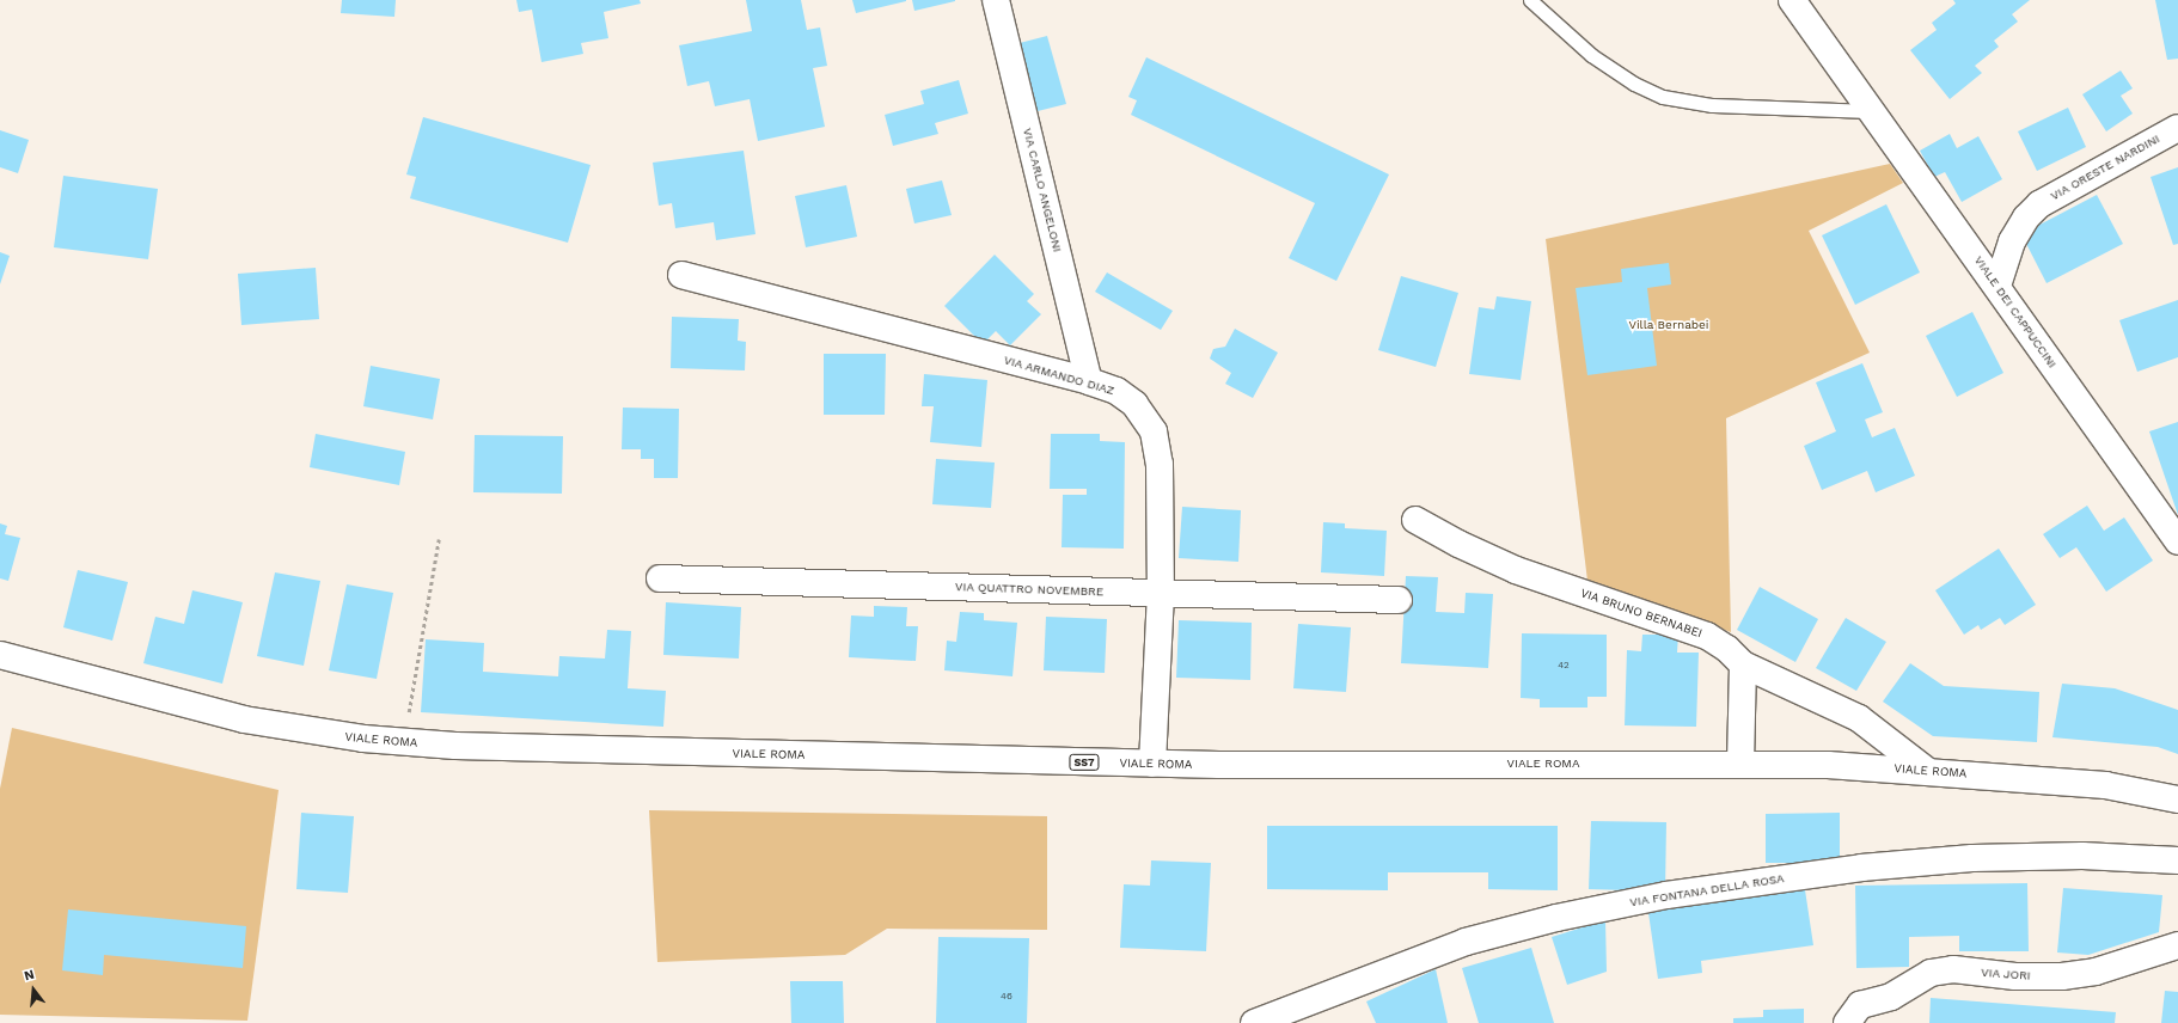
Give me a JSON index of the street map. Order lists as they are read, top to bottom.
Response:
{
  "streets": {
    "street": [
      "VIA ORESTE NARDINI",
      "VIA CARLO ANGELONI",
      "VIALE DEI CAPPUCCINI",
      "VIA ARMANDO DIAZ",
      "VIA QUATTRO NOVEMBRE",
      "VIA BRUNO BERNABEI",
      "VIALE ROMA",
      "SS7",
      "VIA FONTANA DELLA ROSA",
      "VIA JORI"
    ]
  },
  "crossings": [
    ["VIA ORESTE NARDINI", "VIALE DEI CAPPUCCINI"],
    ["VIA CARLO ANGELONI", "VIA ARMANDO DIAZ"],
    ["VIA ARMANDO DIAZ", "VIA QUATTRO NOVEMBRE"],
    ["VIA ARMANDO DIAZ", "VIALE ROMA"],
    ["VIA BRUNO BERNABEI", "VIALE ROMA"]
  ],
  "parks": ["Villa Bernabei"],
  "house_numbers": ["42", "46"],
  "north": "top"
}
